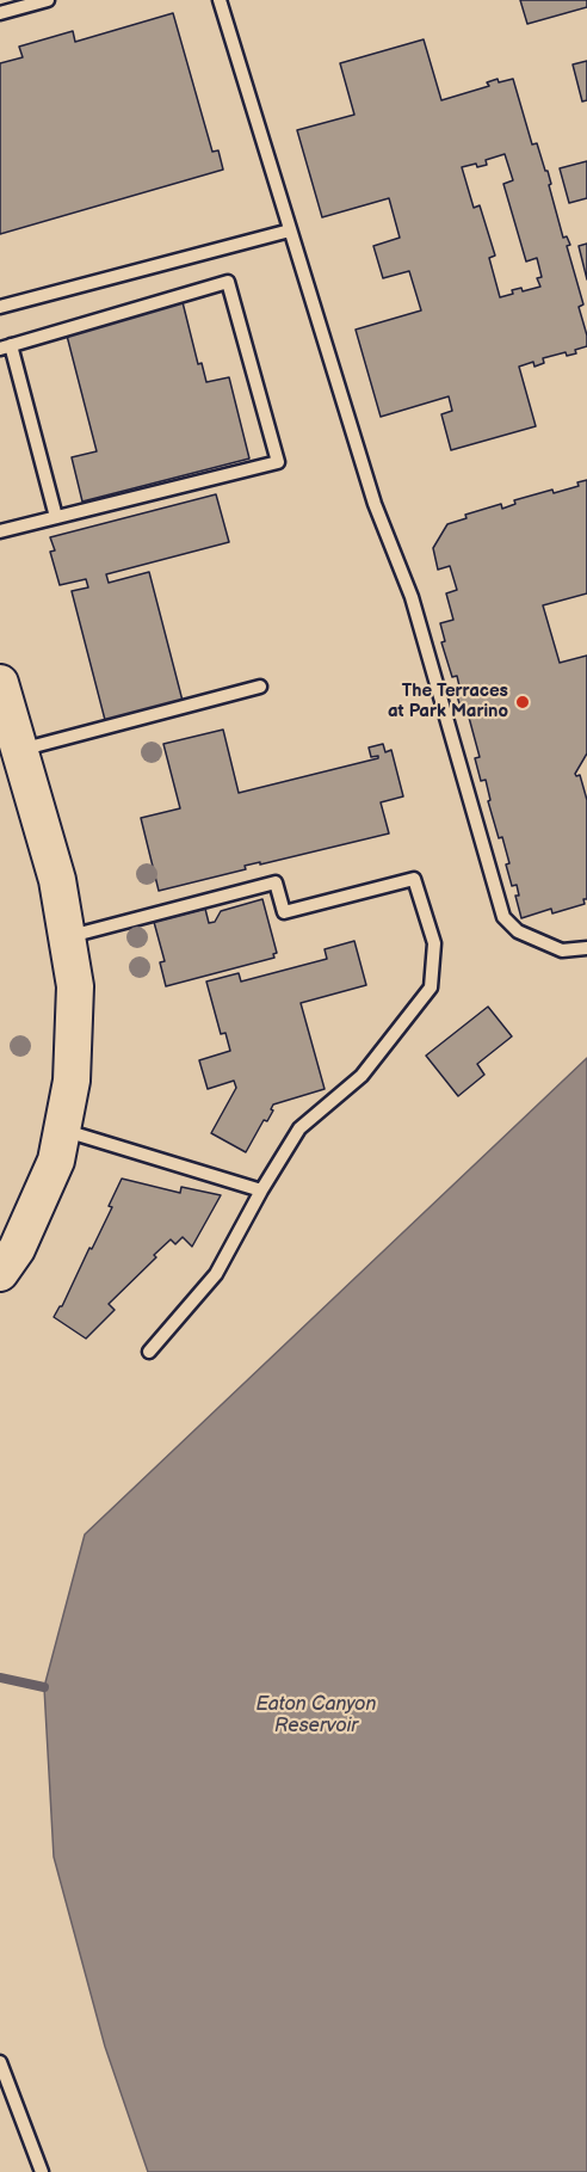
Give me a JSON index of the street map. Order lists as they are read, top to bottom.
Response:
{
  "water": ["Eaton Canyon Reservoir"],
  "places": ["The Terraces at Park Marino"]
}
